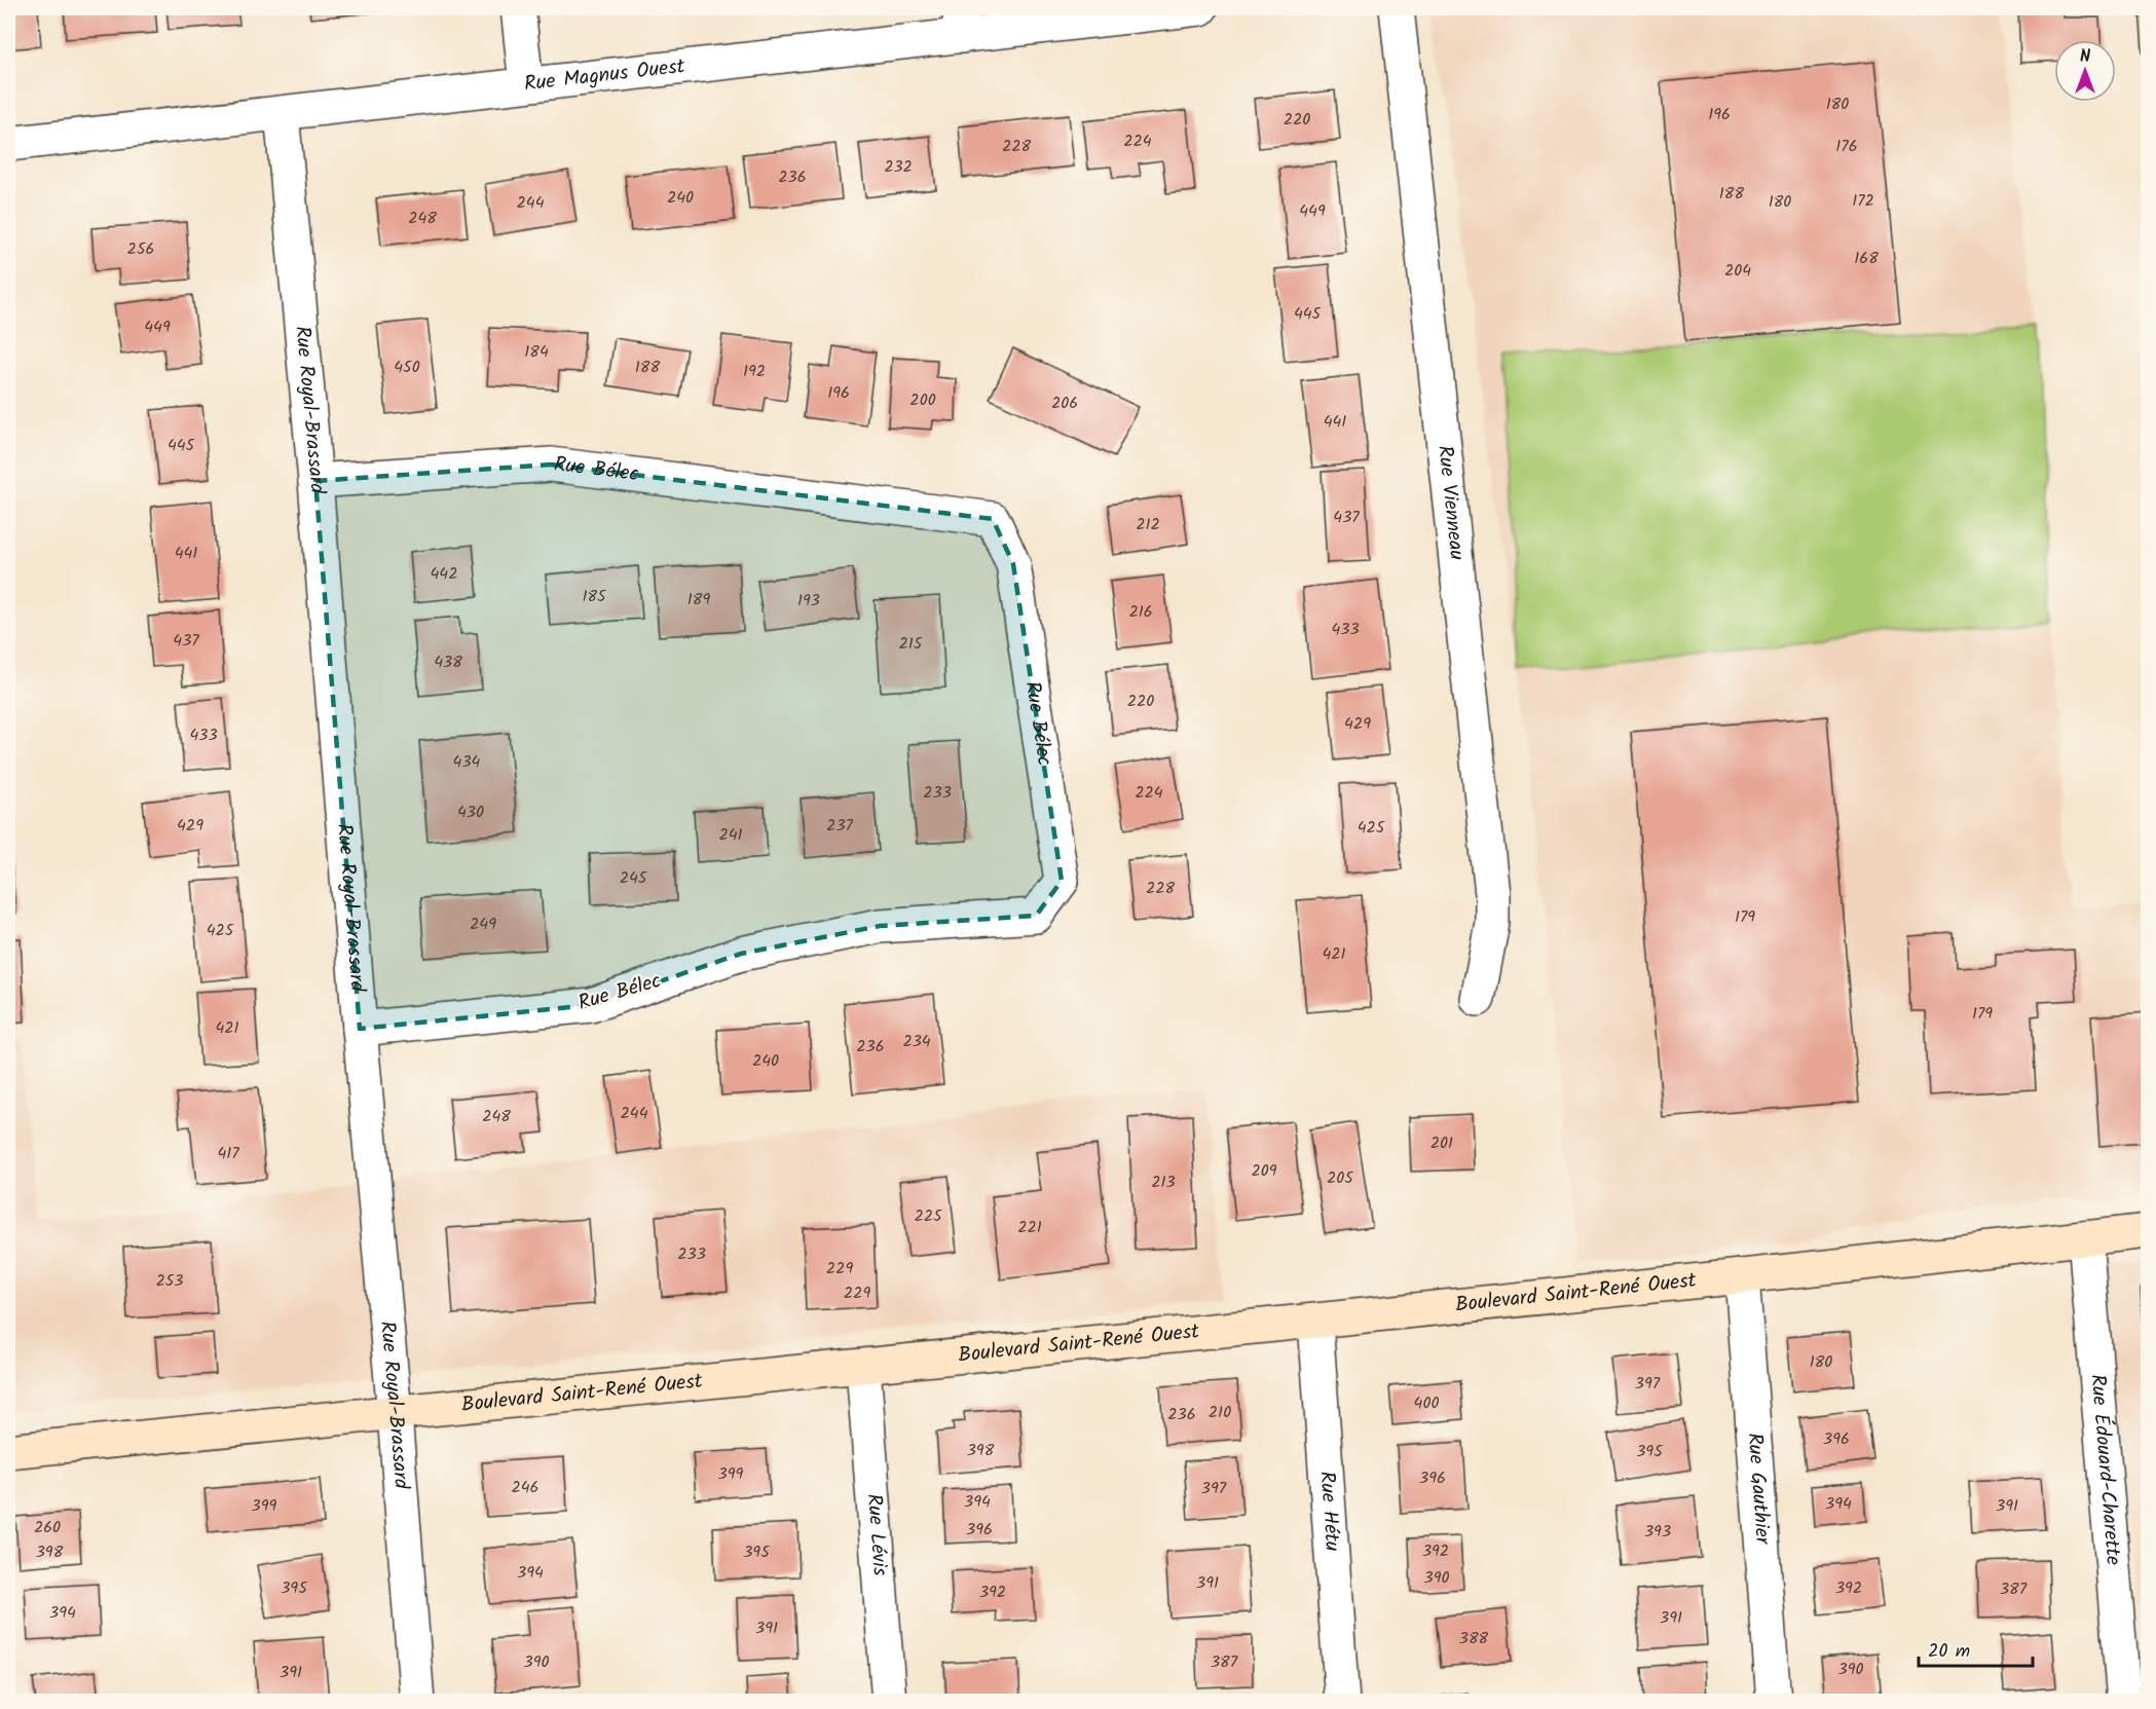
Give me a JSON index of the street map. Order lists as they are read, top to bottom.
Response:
{
  "streets": {
    "street": [
      "Rue Magnus Ouest",
      "Rue Royal-Brassard",
      "Rue Bélec",
      "Rue Vienneau",
      "Boulevard Saint-René Ouest",
      "Rue Édouard-Charette",
      "Rue Gauthier",
      "Rue Hétu",
      "Rue Lévis"
    ]
  },
  "crossings": [
    ["Rue Magnus Ouest", "Rue Royal-Brassard"],
    ["Rue Royal-Brassard", "Rue Bélec"],
    ["Rue Royal-Brassard", "Boulevard Saint-René Ouest"],
    ["Boulevard Saint-René Ouest", "Rue Édouard-Charette"],
    ["Boulevard Saint-René Ouest", "Rue Gauthier"],
    ["Boulevard Saint-René Ouest", "Rue Hétu"],
    ["Boulevard Saint-René Ouest", "Rue Lévis"]
  ],
  "house_numbers": [
    "180",
    "196",
    "220",
    "224",
    "228",
    "176",
    "232",
    "236",
    "188",
    "240",
    "172",
    "180",
    "244",
    "449",
    "248",
    "256",
    "168",
    "204",
    "445",
    "449",
    "184",
    "450",
    "188",
    "192",
    "196",
    "200",
    "206",
    "441",
    "445",
    "437",
    "212",
    "441",
    "442",
    "185",
    "189",
    "193",
    "216",
    "433",
    "437",
    "215",
    "438",
    "220",
    "429",
    "433",
    "434",
    "233",
    "224",
    "430",
    "429",
    "237",
    "425",
    "241",
    "245",
    "228",
    "179",
    "249",
    "425",
    "421",
    "179",
    "421",
    "234",
    "236",
    "240",
    "244",
    "248",
    "201",
    "417",
    "209",
    "205",
    "213",
    "225",
    "221",
    "233",
    "229",
    "253",
    "229",
    "180",
    "397",
    "400",
    "210",
    "236",
    "396",
    "398",
    "395",
    "399",
    "396",
    "246",
    "397",
    "394",
    "394",
    "399",
    "391",
    "260",
    "396",
    "393",
    "392",
    "398",
    "395",
    "394",
    "390",
    "391",
    "395",
    "392",
    "387",
    "392",
    "394",
    "391",
    "391",
    "388",
    "390",
    "387",
    "390",
    "391"
  ],
  "scale_bar": "20 m",
  "north": "top"
}
